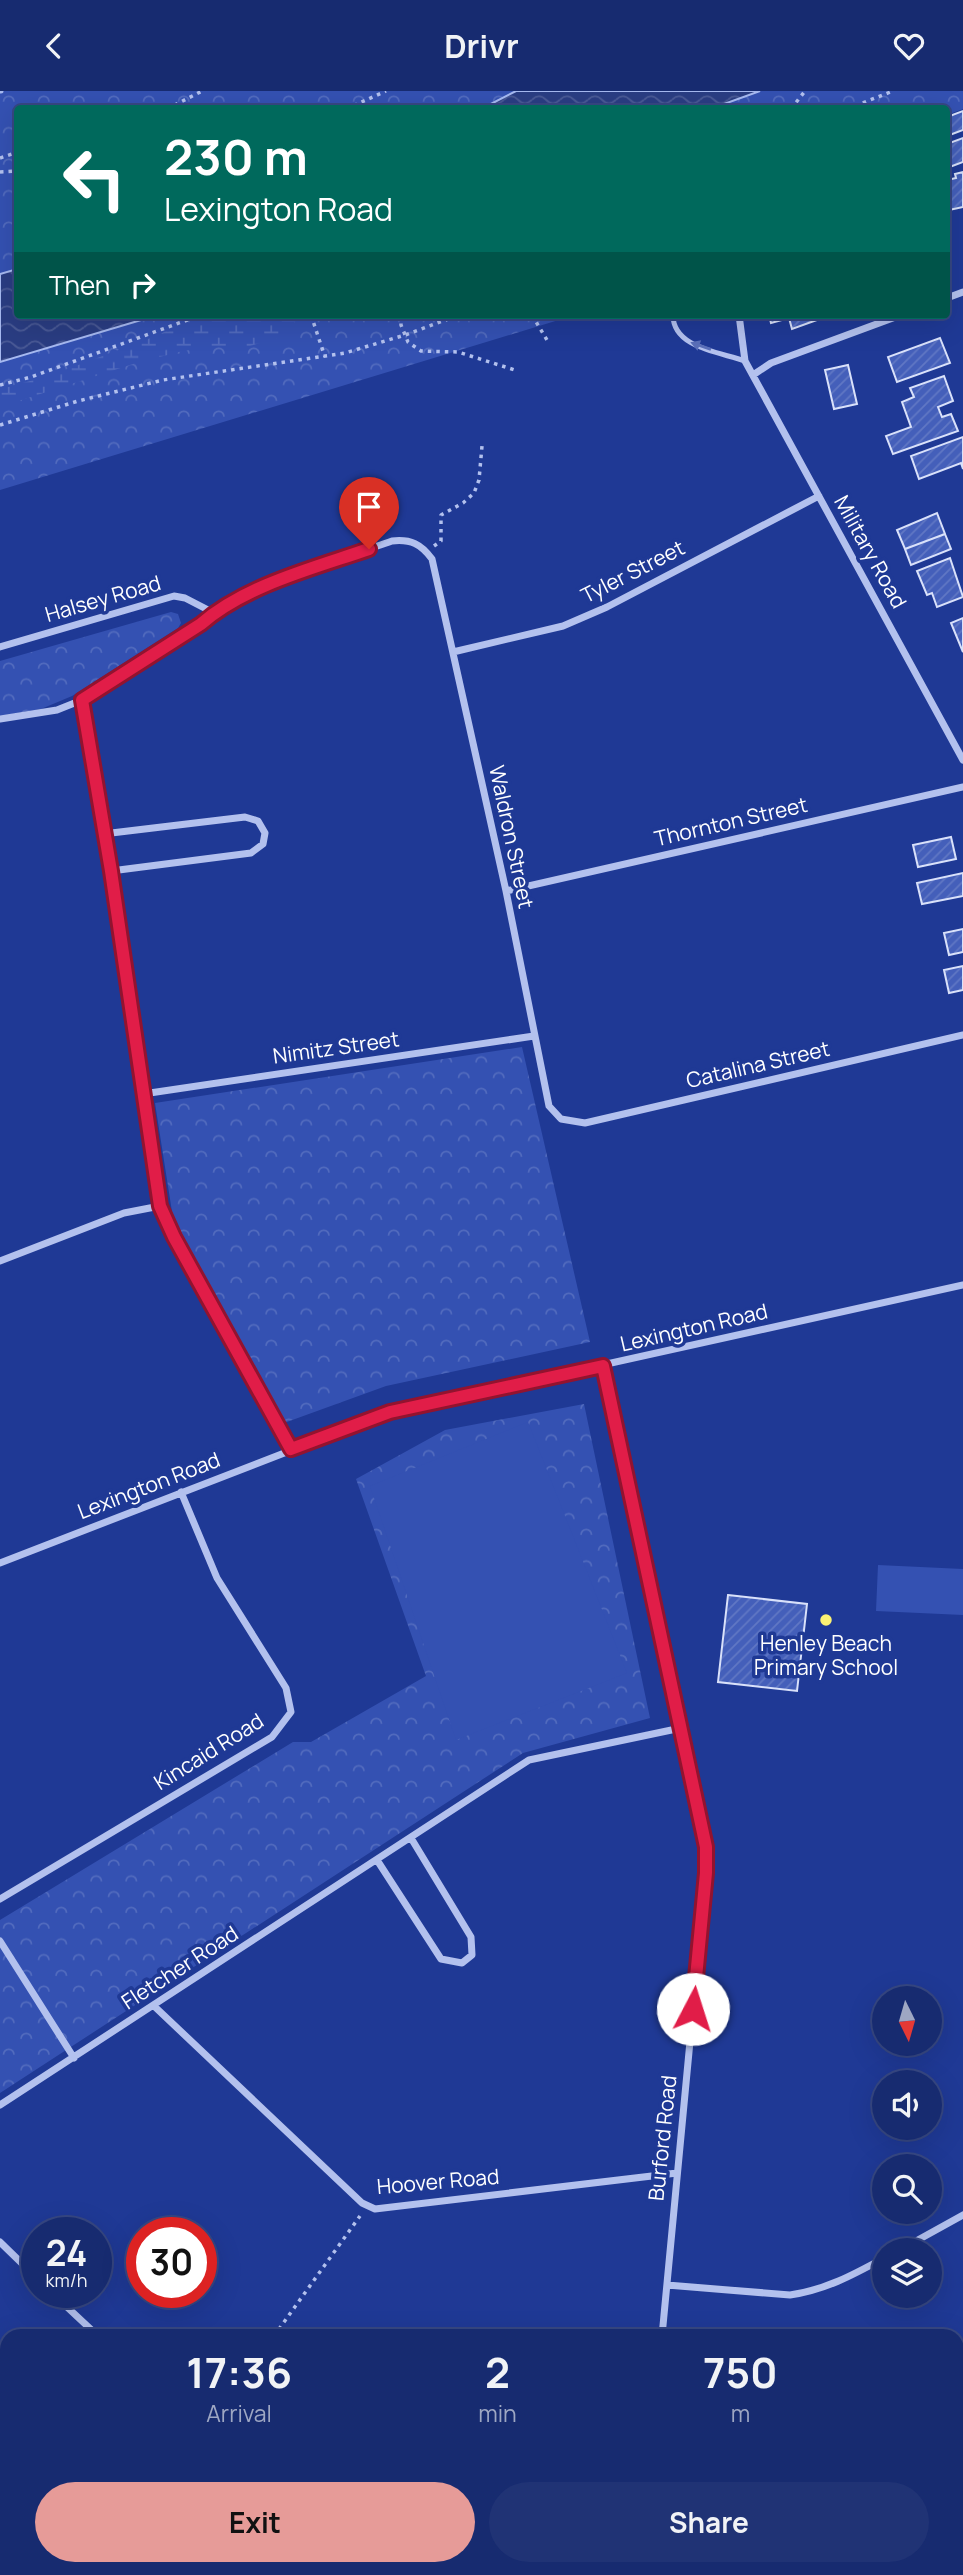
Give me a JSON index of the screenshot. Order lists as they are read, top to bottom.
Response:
{
  "streets": {
    "street": [
      "Military Road",
      "Tyler Street",
      "Halsey Road",
      "Thornton Street",
      "Waldron Street",
      "Nimitz Street",
      "Catalina Street",
      "Lexington Road",
      "Kincaid Road",
      "Fletcher Road",
      "Burford Road",
      "Hoover Road"
    ]
  },
  "crossings": [
    ["Military Road", "Tyler Street"],
    ["Tyler Street", "Waldron Street"],
    ["Thornton Street", "Waldron Street"],
    ["Waldron Street", "Nimitz Street"],
    ["Waldron Street", "Catalina Street"],
    ["Lexington Road", "Kincaid Road"],
    ["Lexington Road", "Burford Road"],
    ["Fletcher Road", "Burford Road"],
    ["Fletcher Road", "Hoover Road"],
    ["Burford Road", "Hoover Road"]
  ],
  "places": ["Henley Beach Primary School"],
  "north": "bottom",
  "page": {
    "header": "Drivr",
    "turn": ["230 m", "Lexington Road"],
    "then": "Then",
    "speed": "24 km/h",
    "limit": "30",
    "eta": [
      "17:36",
      "Arrival",
      "2",
      "min",
      "750",
      "m"
    ],
    "buttons": ["Exit", "Share"]
  }
}
